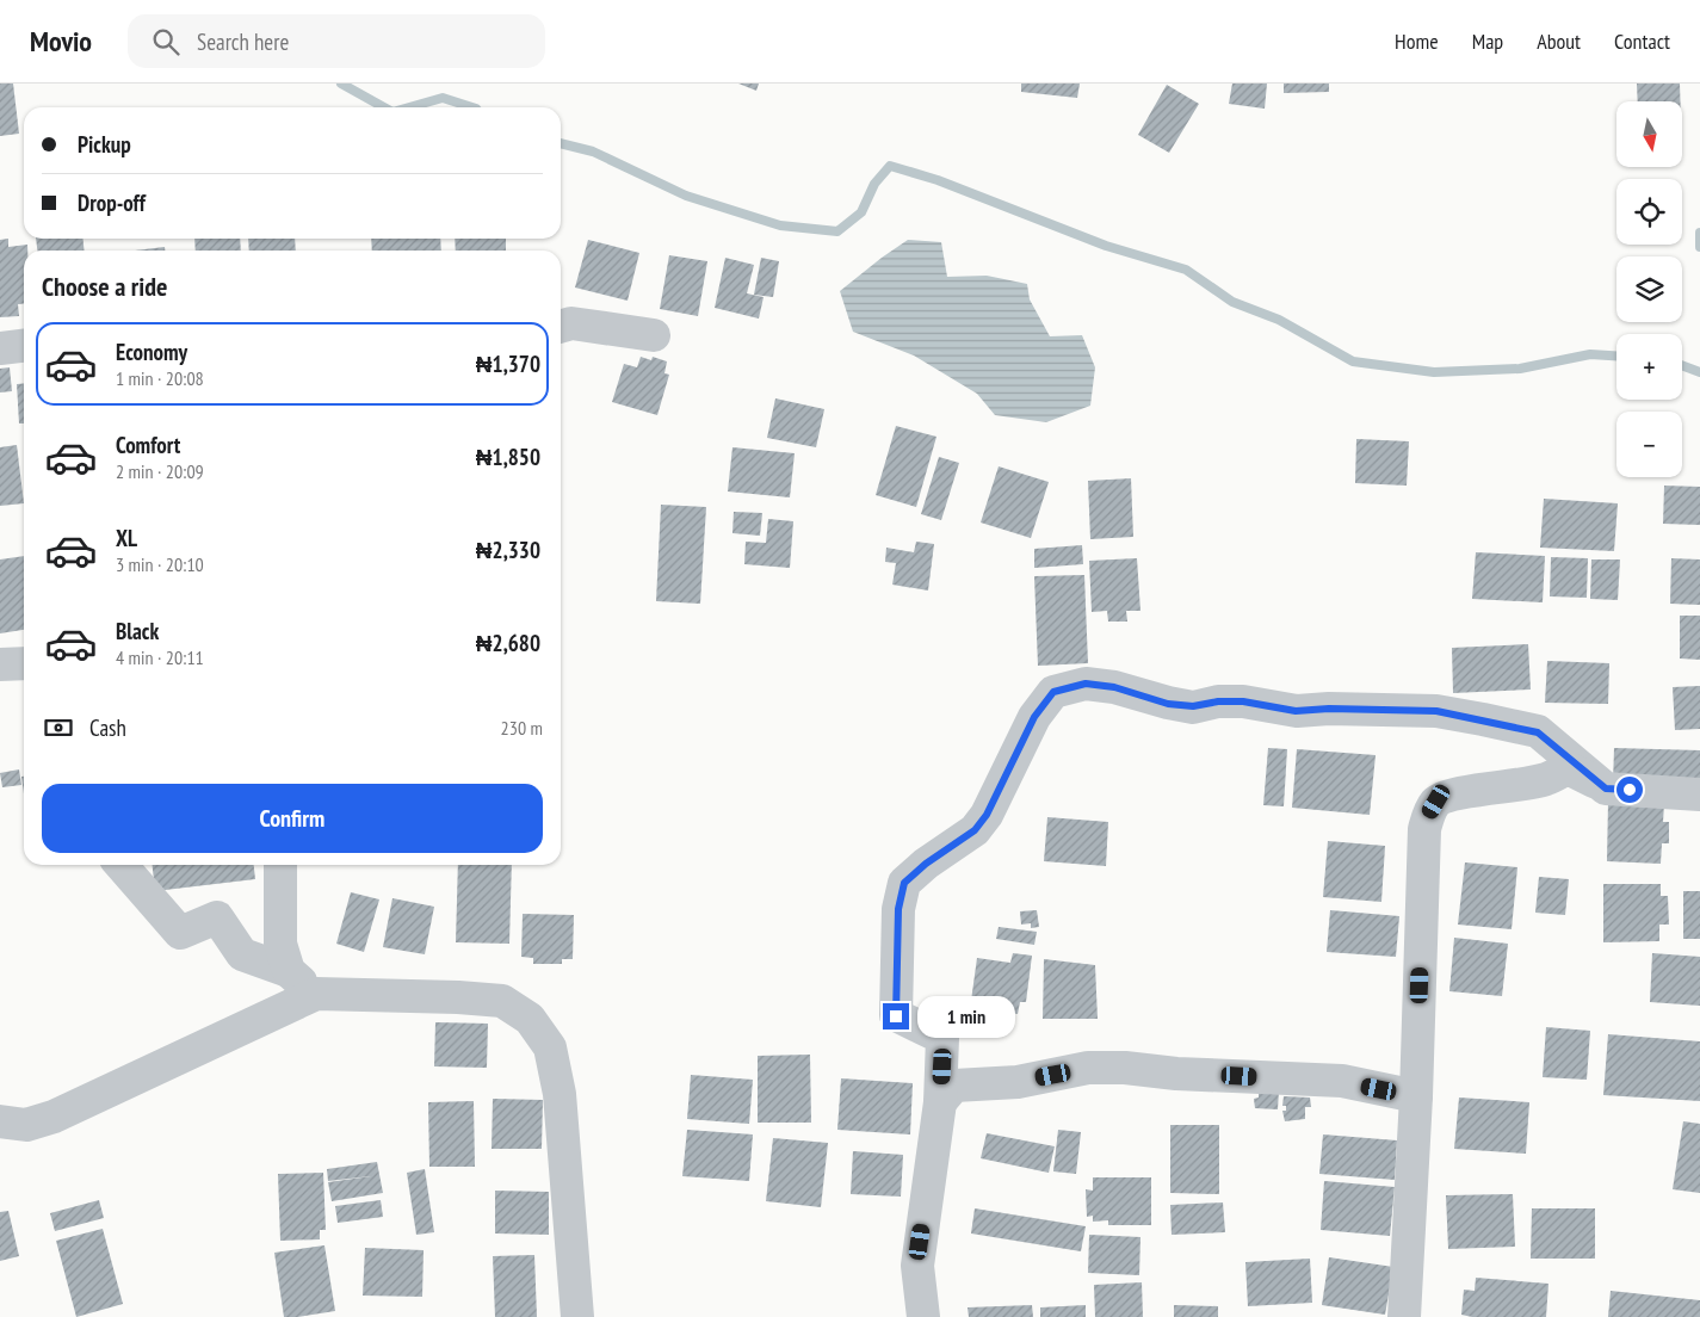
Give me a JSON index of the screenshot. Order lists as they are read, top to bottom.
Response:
{
  "north": "bottom",
  "page": {
    "header": "Movio",
    "search": "Search here",
    "nav": [
      "Home",
      "Map",
      "About",
      "Contact"
    ],
    "map_buttons": ["+", "−"],
    "banner": ["Pickup", "Drop-off"],
    "heading": "Choose a ride",
    "list": [
      {
        "name": "Economy",
        "note": "1 min · 20:08",
        "value": "₦1,370"
      },
      {
        "name": "Comfort",
        "note": "2 min · 20:09",
        "value": "₦1,850"
      },
      {
        "name": "XL",
        "note": "3 min · 20:10",
        "value": "₦2,330"
      },
      {
        "name": "Black",
        "note": "4 min · 20:11",
        "value": "₦2,680"
      }
    ],
    "pay": ["Cash", "230 m"],
    "buttons": "Confirm",
    "bubble": "1 min"
  }
}
